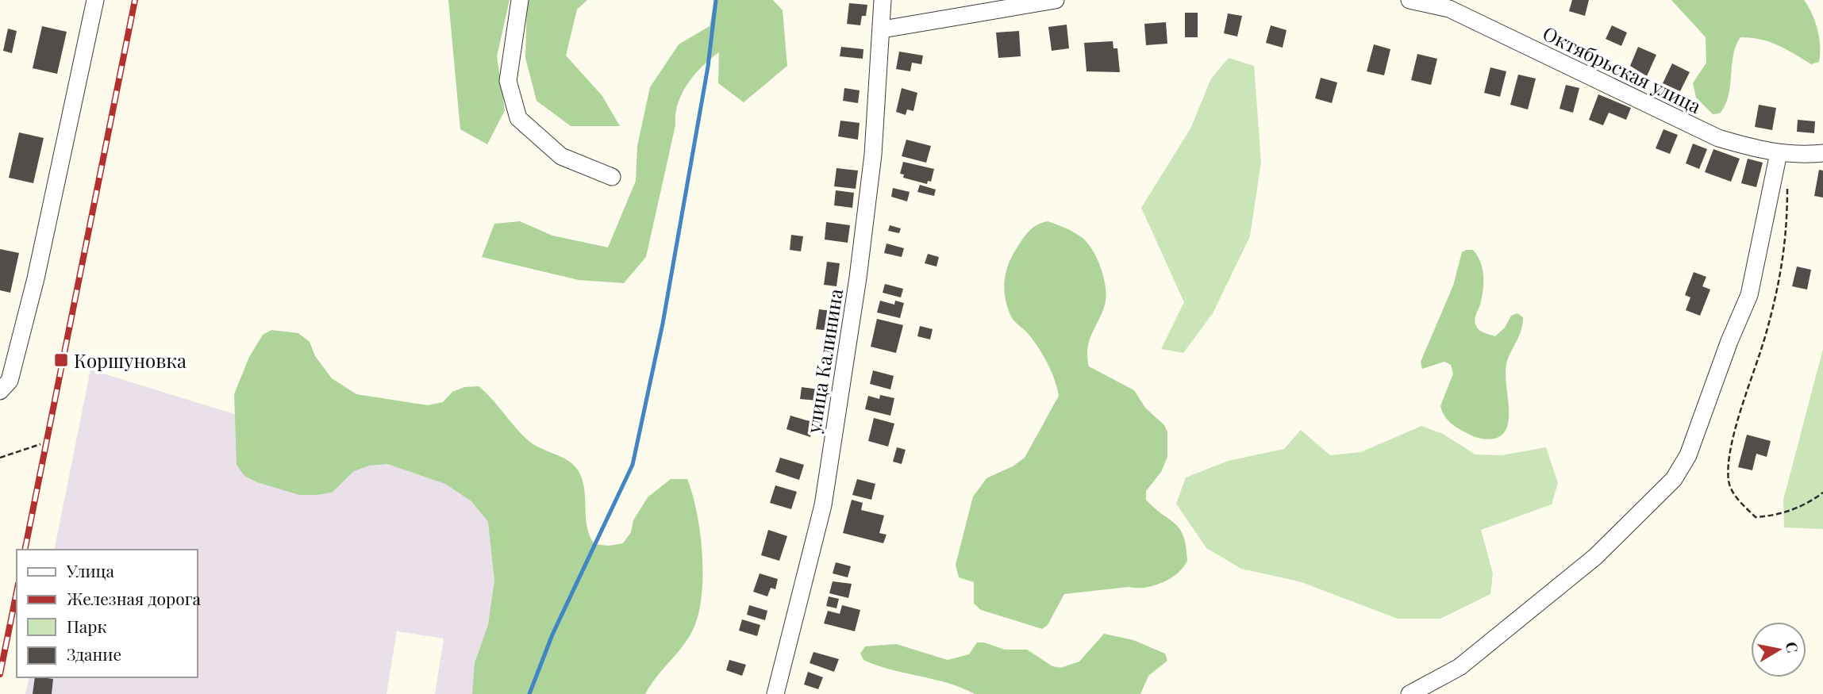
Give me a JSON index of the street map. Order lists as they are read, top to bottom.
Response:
{
  "streets": {
    "street": ["Октябрьская улица", "улица Калинина"]
  },
  "places": {
    "transit": ["Коршуновка"]
  },
  "legend": [
    "Улица",
    "Железная дорога",
    "Парк",
    "Здание"
  ],
  "north": "right"
}
